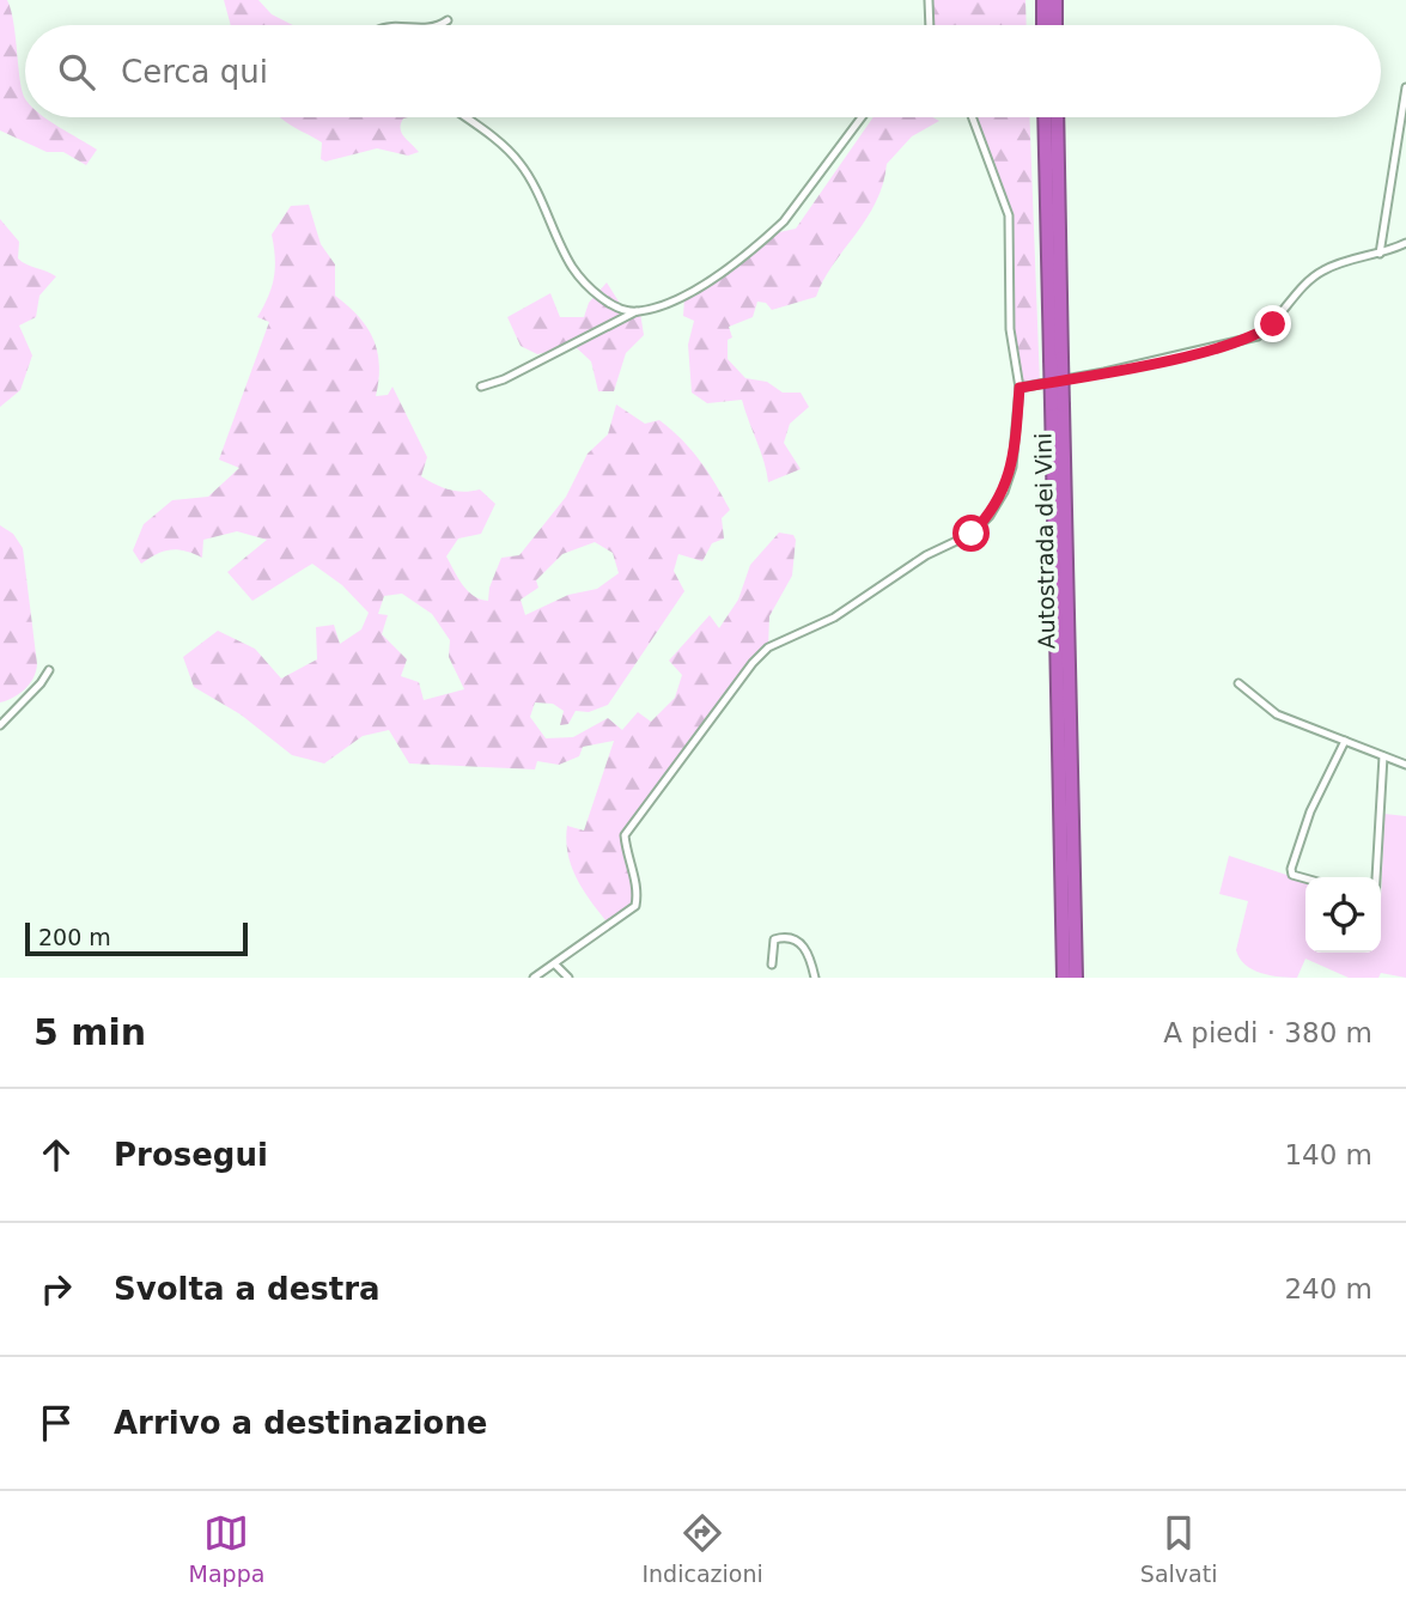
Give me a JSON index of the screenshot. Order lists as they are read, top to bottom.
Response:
{
  "streets": {
    "highway": ["Autostrada dei Vini"]
  },
  "scale_bar": "200 m",
  "page": {
    "search": "Cerca qui",
    "scale": "200 m",
    "heading": ["5 min", "A piedi · 380 m"],
    "list": [
      ["Prosegui", "140 m"],
      ["Svolta a destra", "240 m"],
      "Arrivo a destinazione"
    ],
    "nav": ["Mappa", "Indicazioni", "Salvati"]
  }
}
